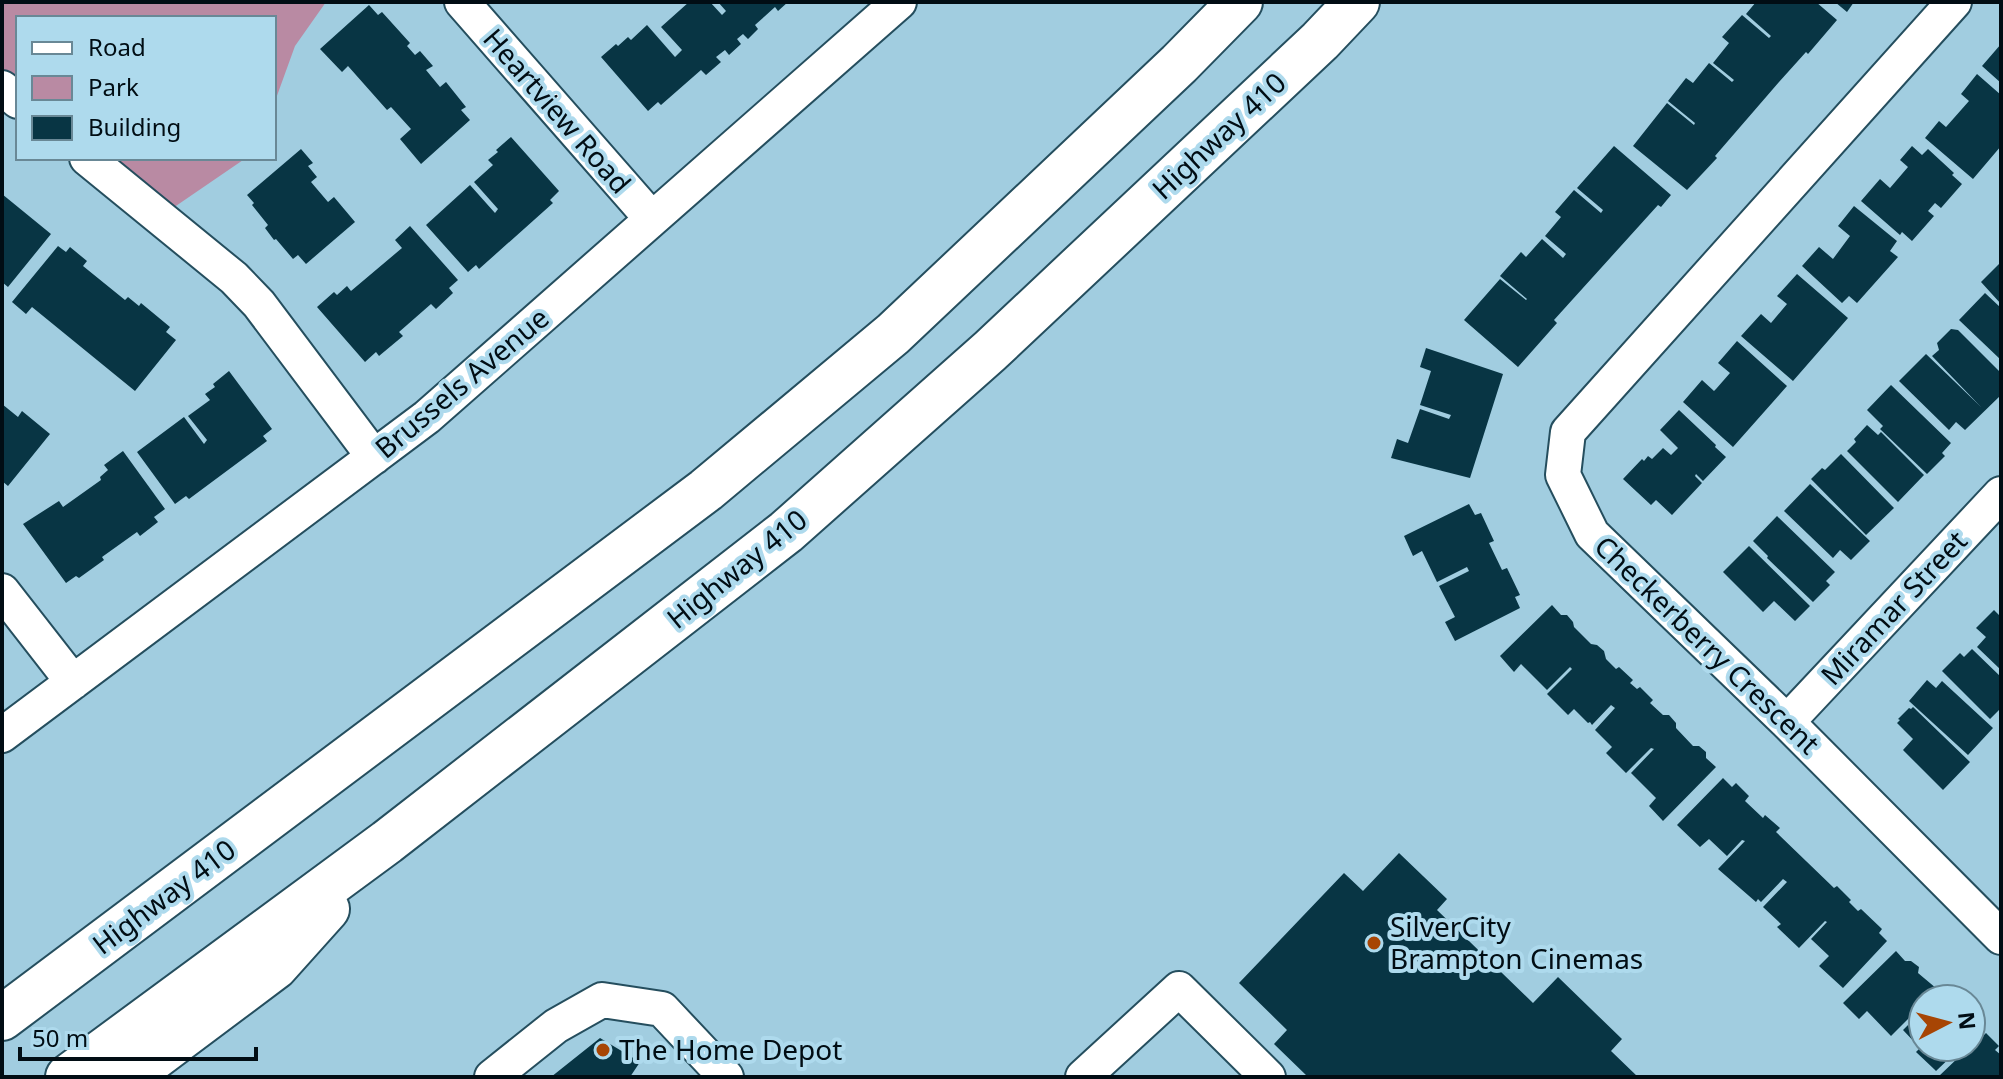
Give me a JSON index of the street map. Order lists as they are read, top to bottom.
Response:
{
  "streets": {
    "highway": ["Highway 410"],
    "street": [
      "Heartview Road",
      "Brussels Avenue",
      "Miramar Street",
      "Checkerberry Crescent"
    ]
  },
  "crossings": [
    ["Heartview Road", "Brussels Avenue"],
    ["Miramar Street", "Checkerberry Crescent"]
  ],
  "places": ["SilverCity Brampton Cinemas", "The Home Depot"],
  "legend": ["Road", "Park", "Building"],
  "scale_bar": "50 m",
  "north": "right"
}
